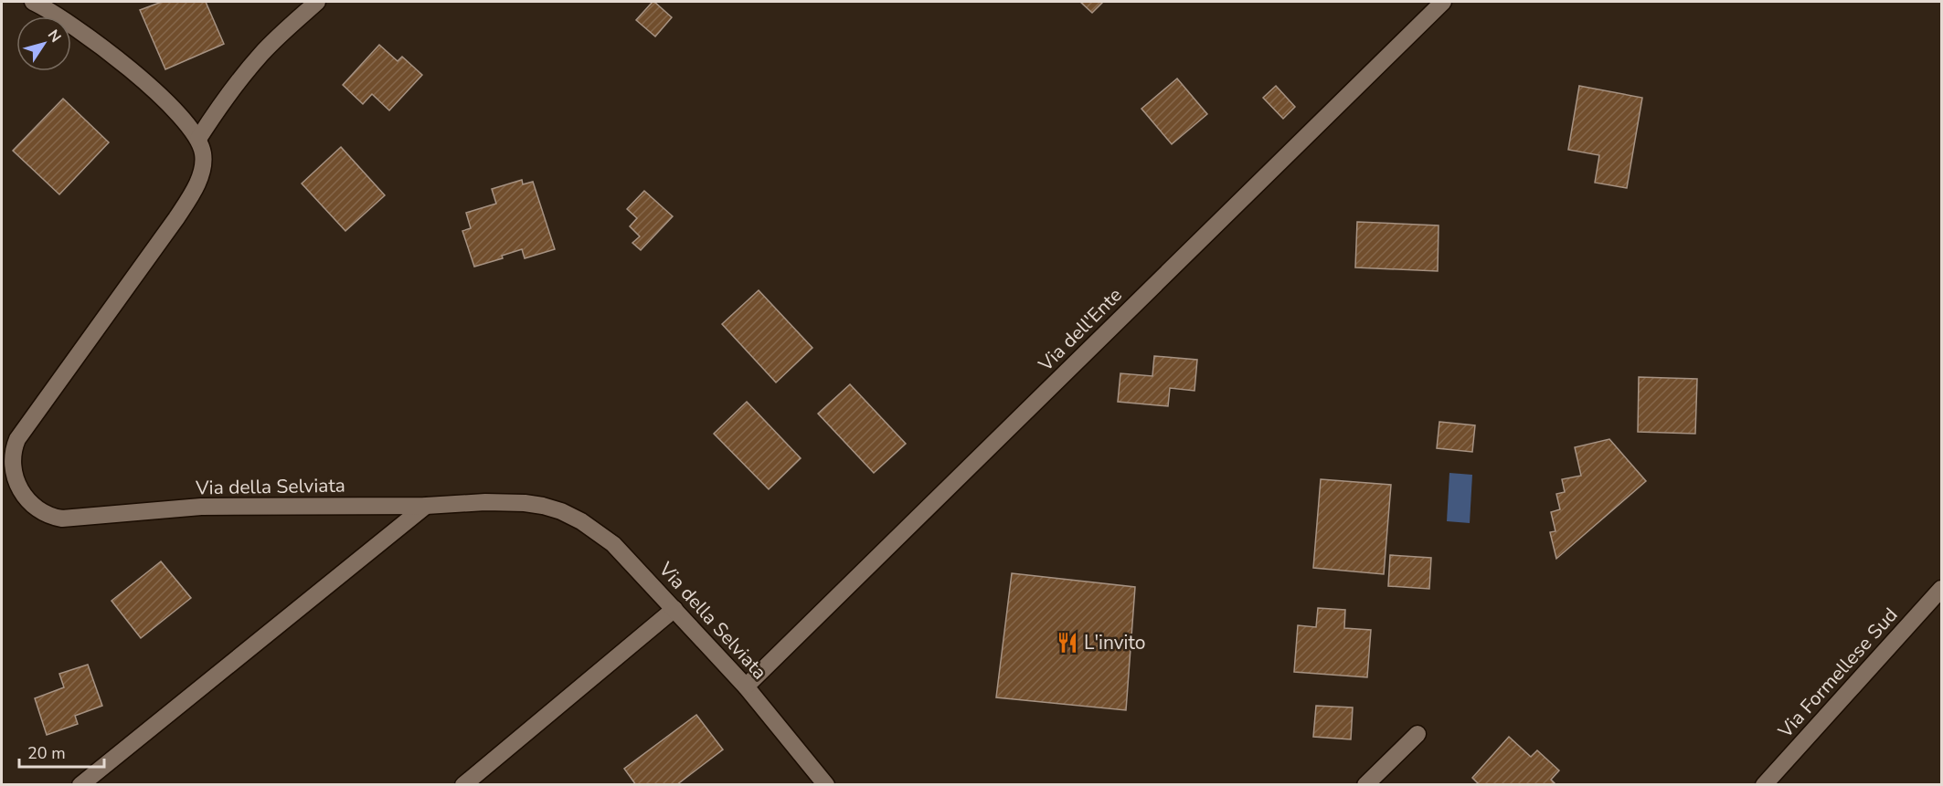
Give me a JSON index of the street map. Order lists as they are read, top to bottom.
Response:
{
  "streets": {
    "street": ["Via dell'Ente", "Via della Selviata", "Via Formellese Sud"]
  },
  "crossings": [
    ["Via dell'Ente", "Via della Selviata"]
  ],
  "places": {
    "restaurant": ["L'invito"]
  },
  "scale_bar": "20 m",
  "north": "top right"
}
